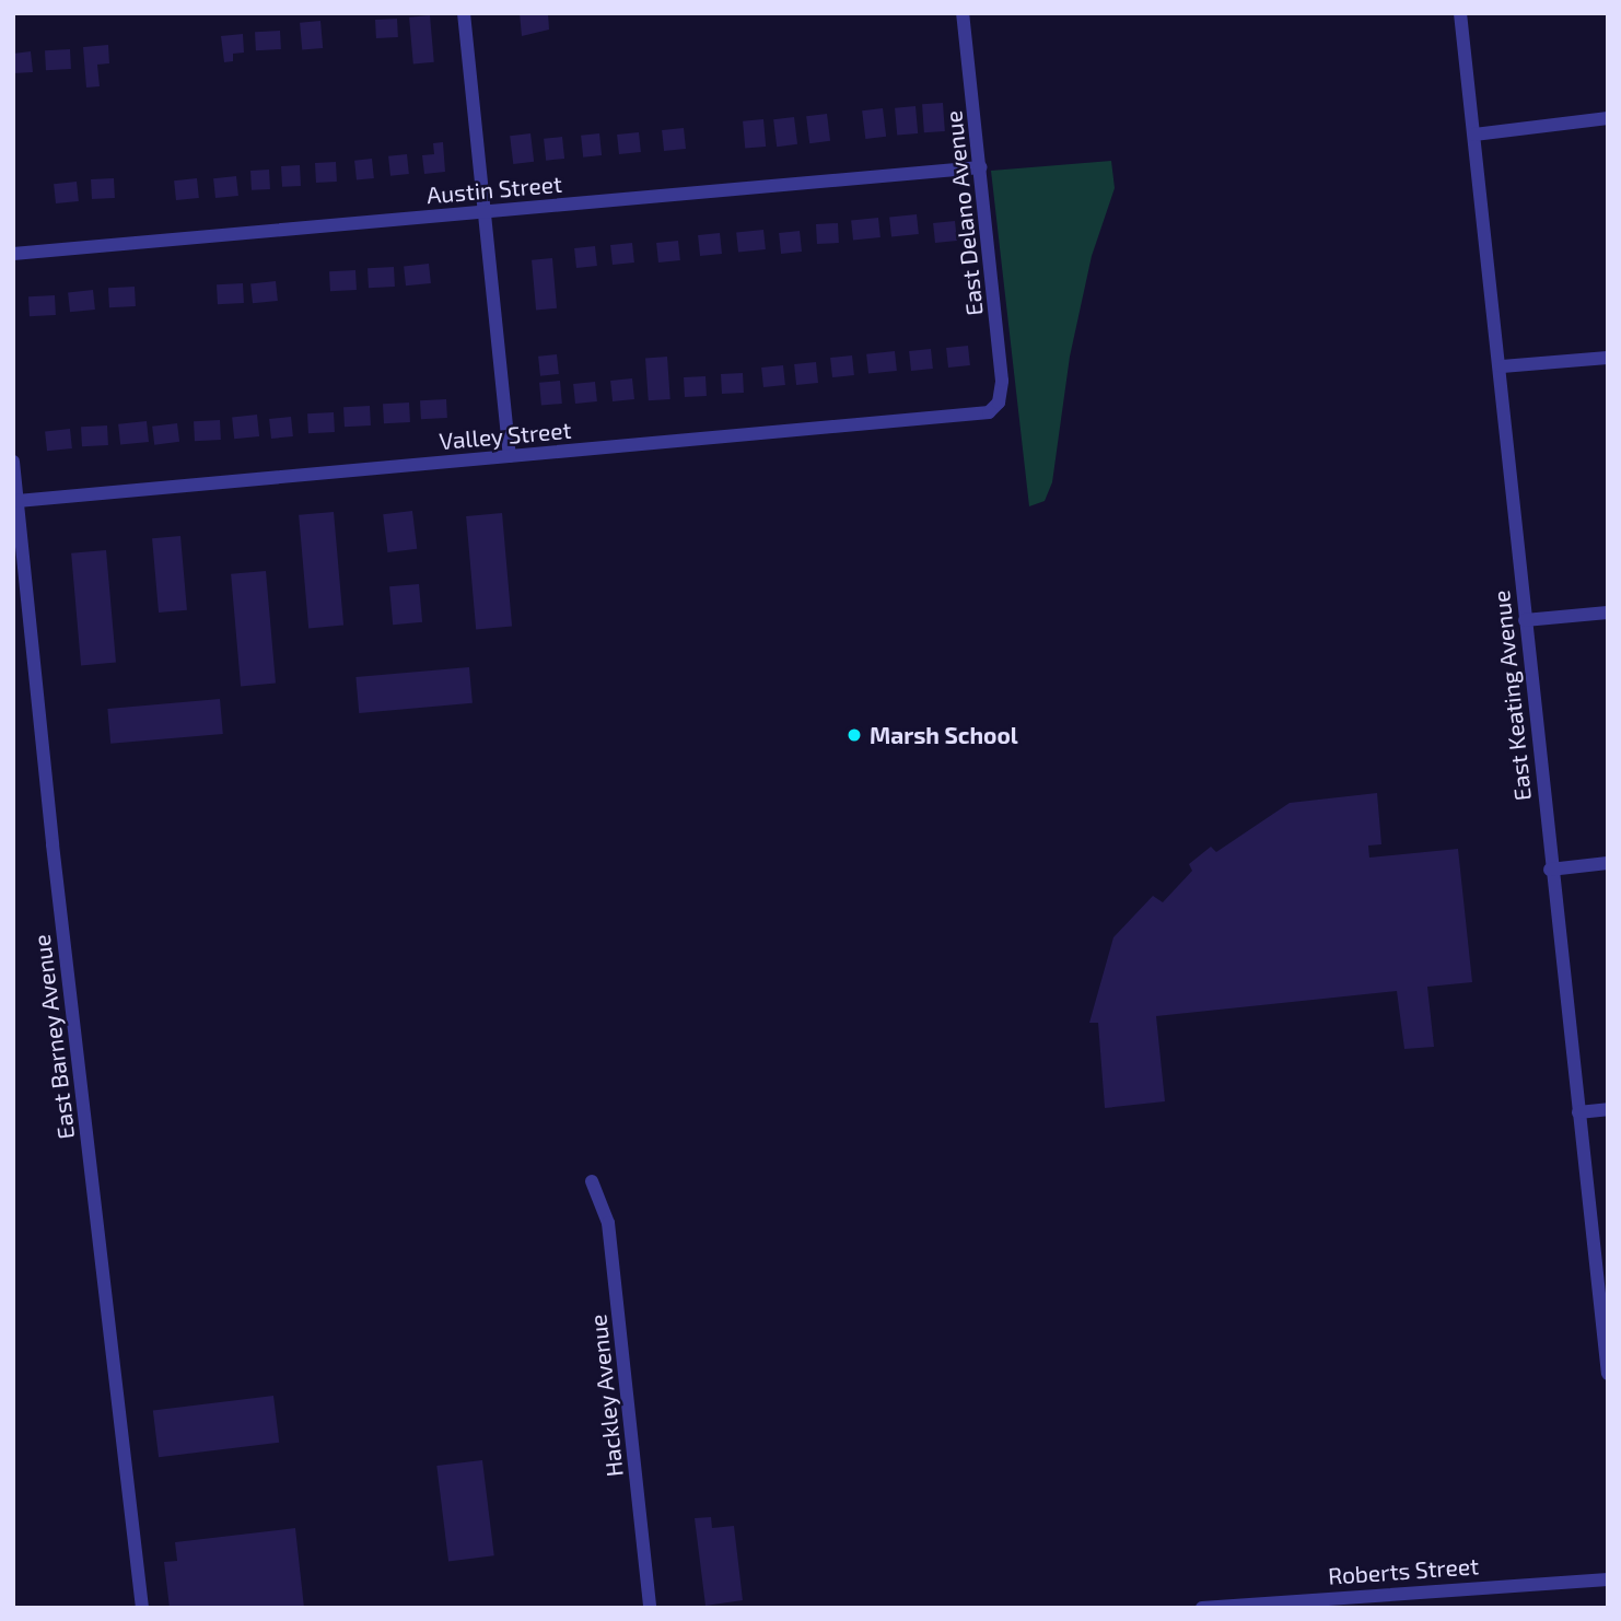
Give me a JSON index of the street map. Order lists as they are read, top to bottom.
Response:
{
  "streets": {
    "street": [
      "Austin Street",
      "East Delano Avenue",
      "Valley Street",
      "East Keating Avenue",
      "East Barney Avenue",
      "Hackley Avenue",
      "Roberts Street"
    ]
  },
  "crossings": [
    ["Austin Street", "East Delano Avenue"],
    ["East Delano Avenue", "Valley Street"],
    ["Valley Street", "East Barney Avenue"]
  ],
  "places": ["Marsh School"]
}
